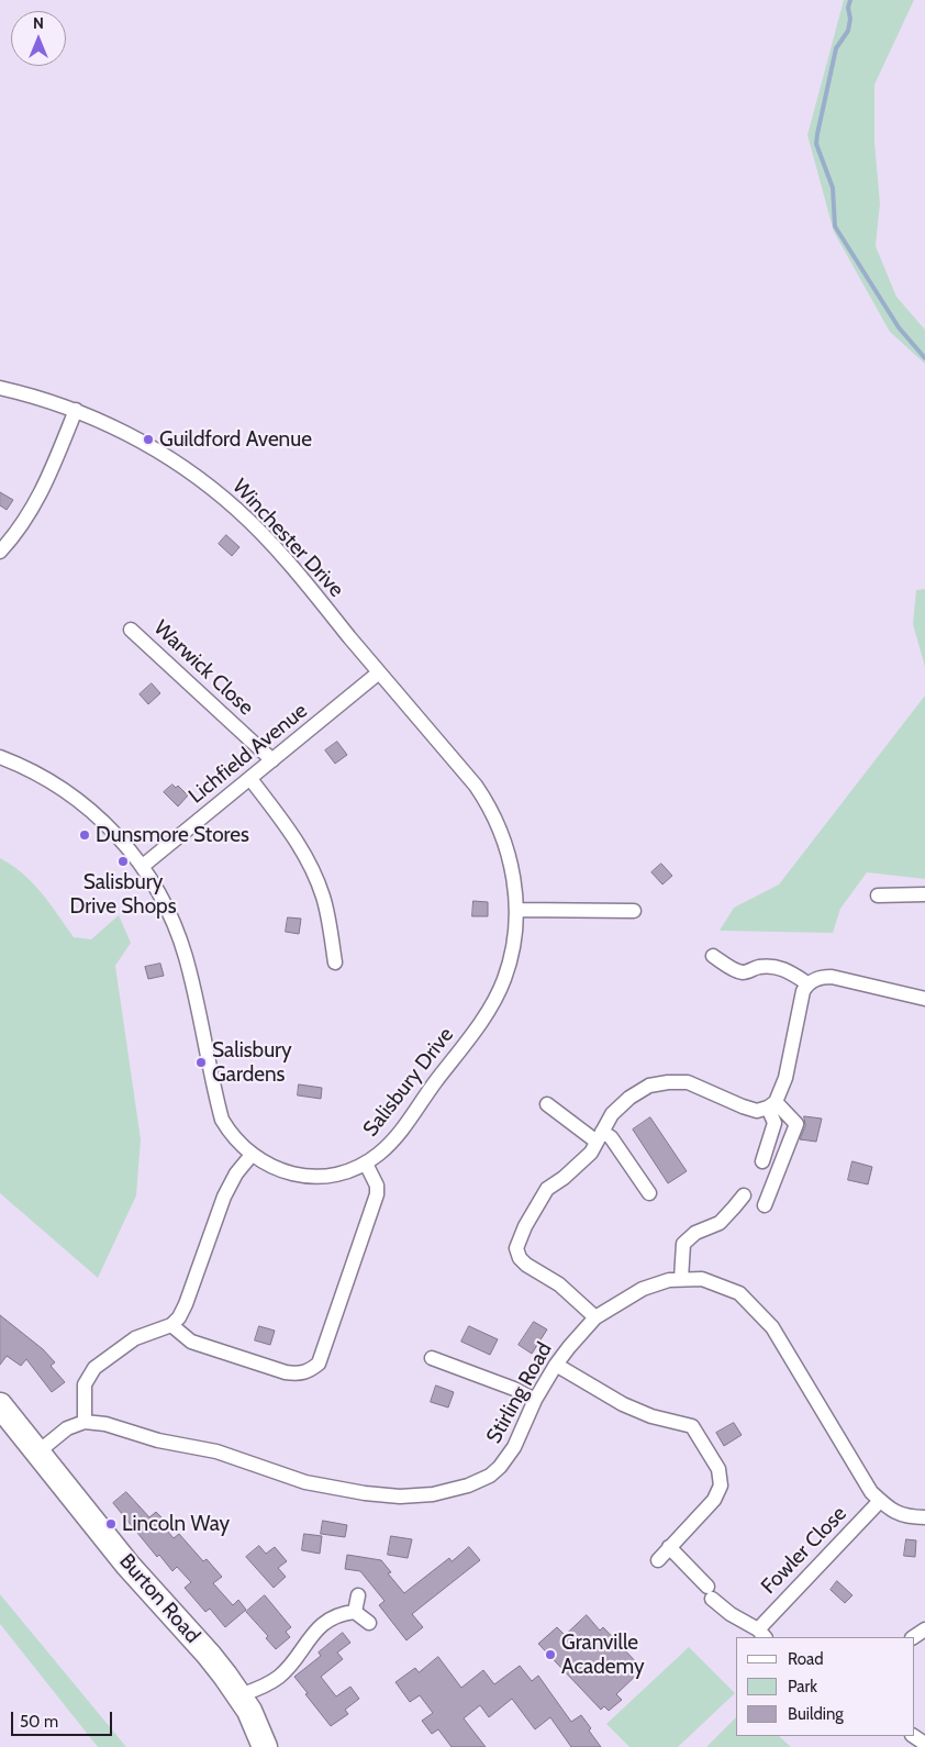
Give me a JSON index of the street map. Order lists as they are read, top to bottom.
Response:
{
  "streets": {
    "highway": ["Burton Road"],
    "street": [
      "Winchester Drive",
      "Warwick Close",
      "Lichfield Avenue",
      "Salisbury Drive",
      "Stirling Road",
      "Fowler Close"
    ]
  },
  "crossings": [
    ["Winchester Drive", "Lichfield Avenue"],
    ["Winchester Drive", "Salisbury Drive"],
    ["Warwick Close", "Lichfield Avenue"],
    ["Lichfield Avenue", "Salisbury Drive"],
    ["Stirling Road", "Fowler Close"]
  ],
  "places": [
    "Guildford Avenue",
    "Dunsmore Stores",
    "Salisbury Drive Shops",
    "Salisbury Gardens",
    "Lincoln Way",
    "Granville Academy"
  ],
  "legend": ["Road", "Park", "Building"],
  "scale_bar": "50 m",
  "north": "top"
}
